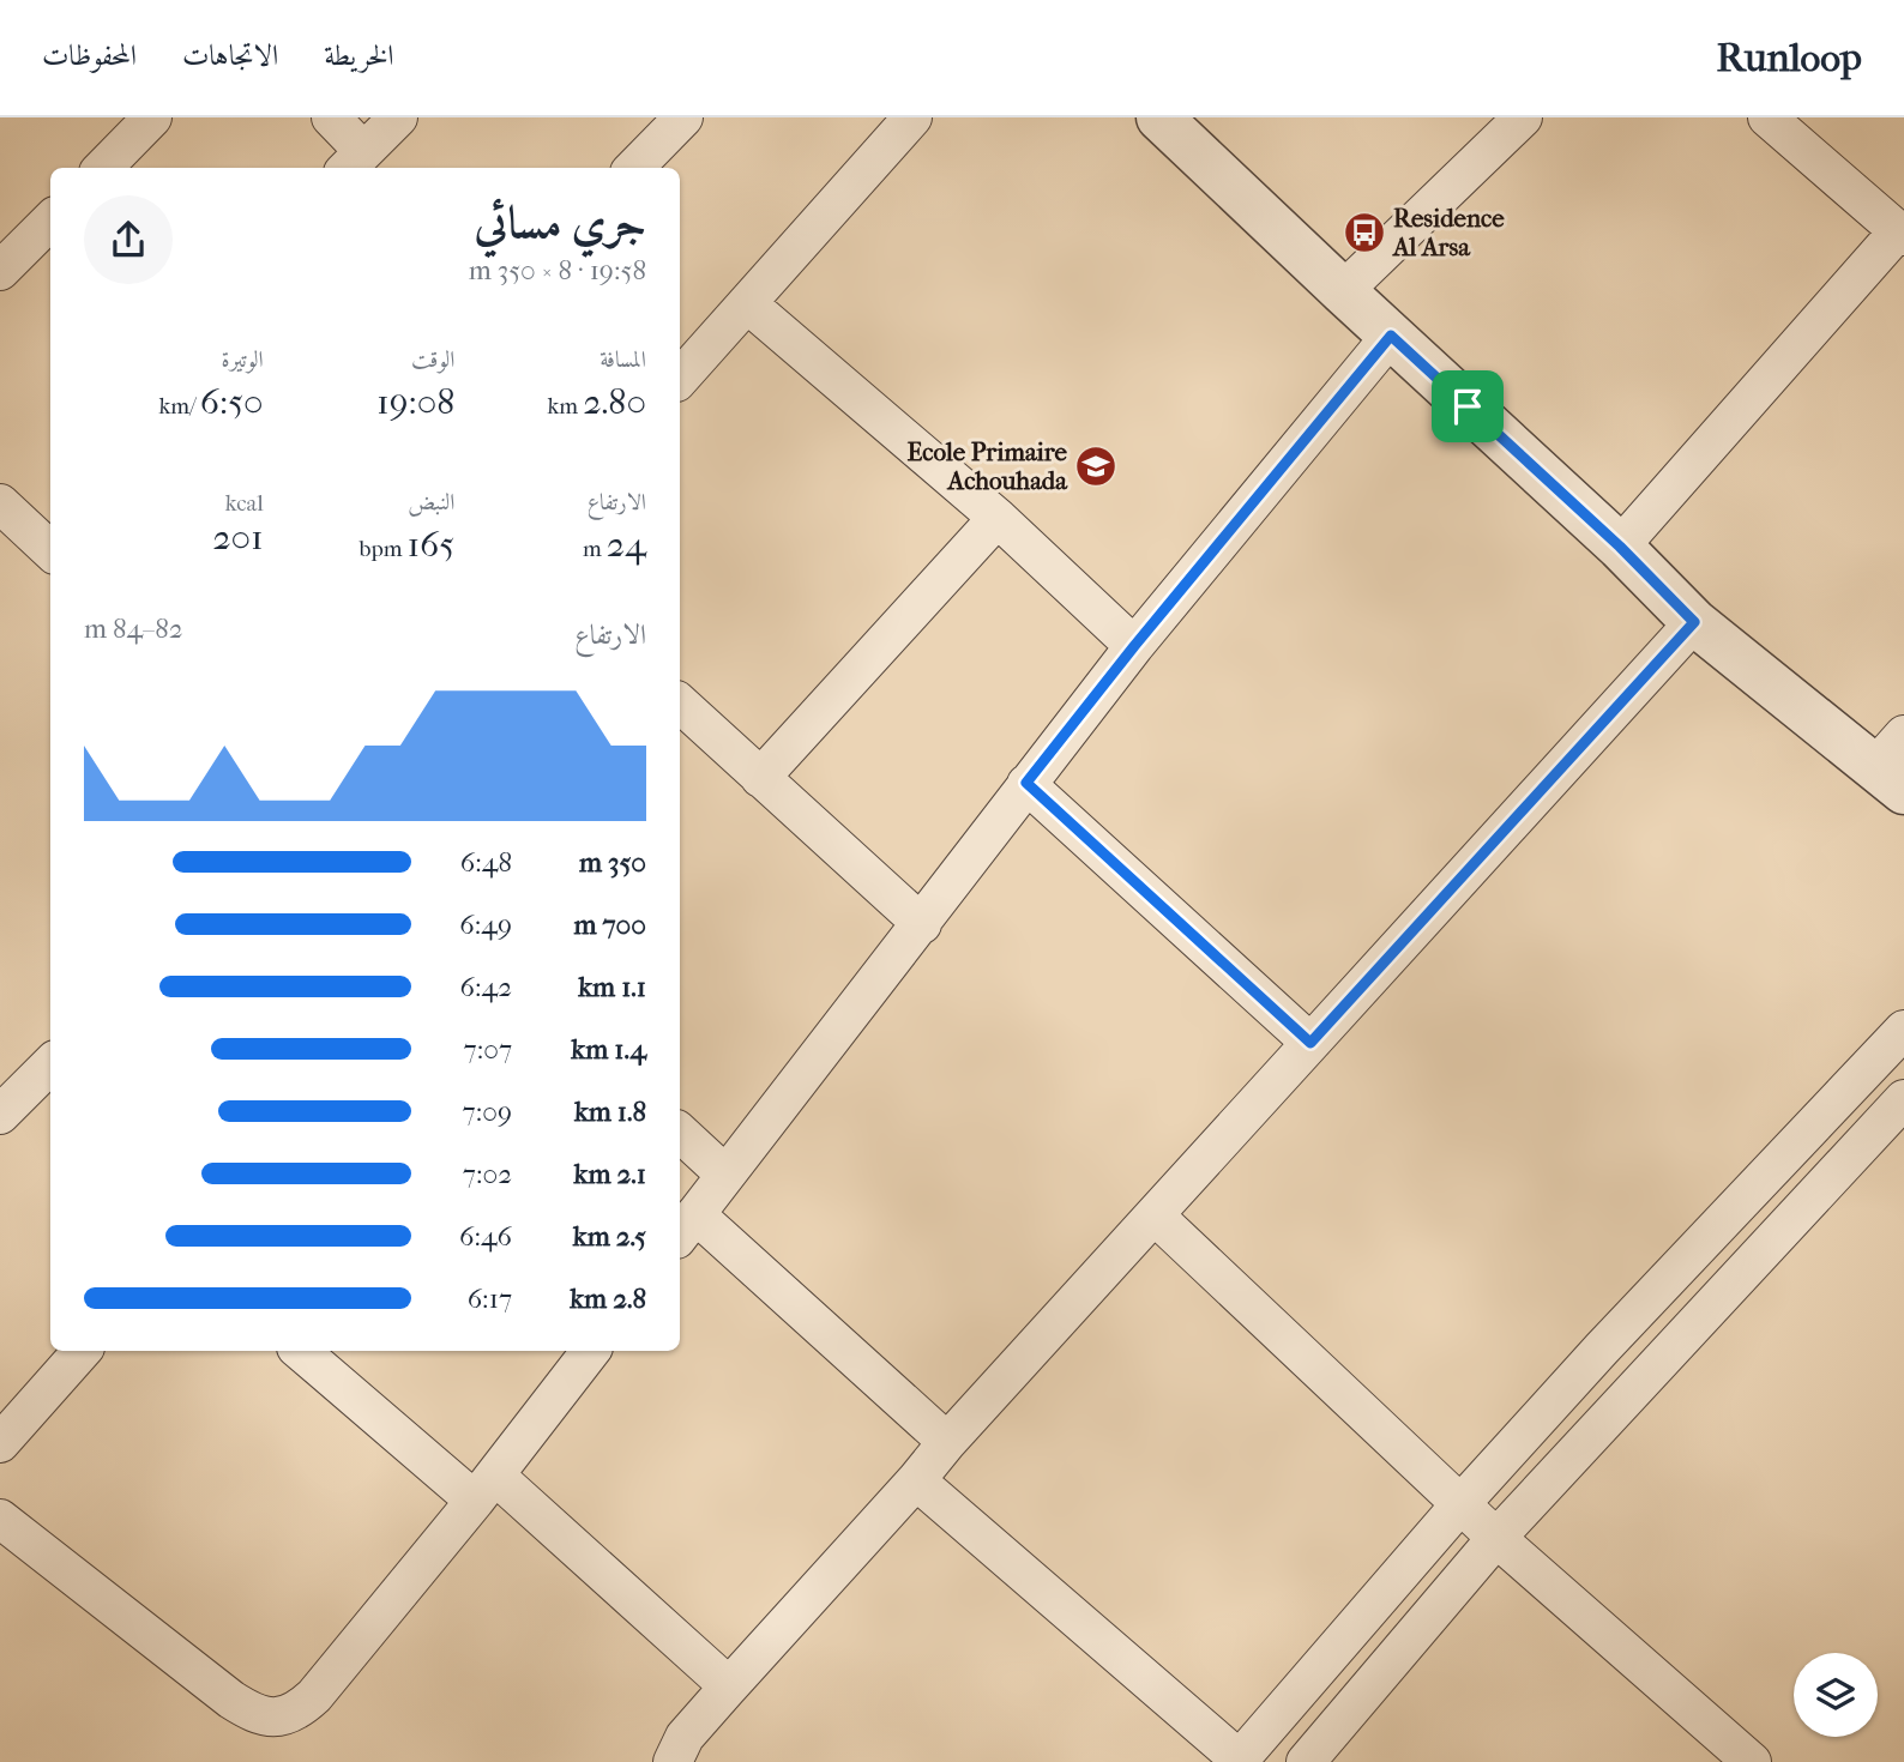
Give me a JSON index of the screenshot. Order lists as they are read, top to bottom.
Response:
{
  "places": {
    "bus stop": ["Residence Al Arsa"],
    "school or university": ["Ecole Primaire Achouhada"]
  },
  "page": {
    "header": "Runloop",
    "nav": ["الخريطة", "الاتجاهات", "المحفوظات"],
    "heading": ["جري مسائي", "19:58 · 8 × 350 m"],
    "stats": [
      ["المسافة", "2.80 km"],
      ["الوقت", "19:08"],
      ["الوتيرة", "6:50 /km"],
      ["الارتفاع", "24 m"],
      ["النبض", "165 bpm"],
      ["kcal", "201"]
    ],
    "chart": ["الارتفاع", "82–84 m"],
    "list": [
      {
        "name": "350 m",
        "note": "6:48"
      },
      {
        "name": "700 m",
        "note": "6:49"
      },
      {
        "name": "1.1 km",
        "note": "6:42"
      },
      {
        "name": "1.4 km",
        "note": "7:07"
      },
      {
        "name": "1.8 km",
        "note": "7:09"
      },
      {
        "name": "2.1 km",
        "note": "7:02"
      },
      {
        "name": "2.5 km",
        "note": "6:46"
      },
      {
        "name": "2.8 km",
        "note": "6:17"
      }
    ]
  }
}
